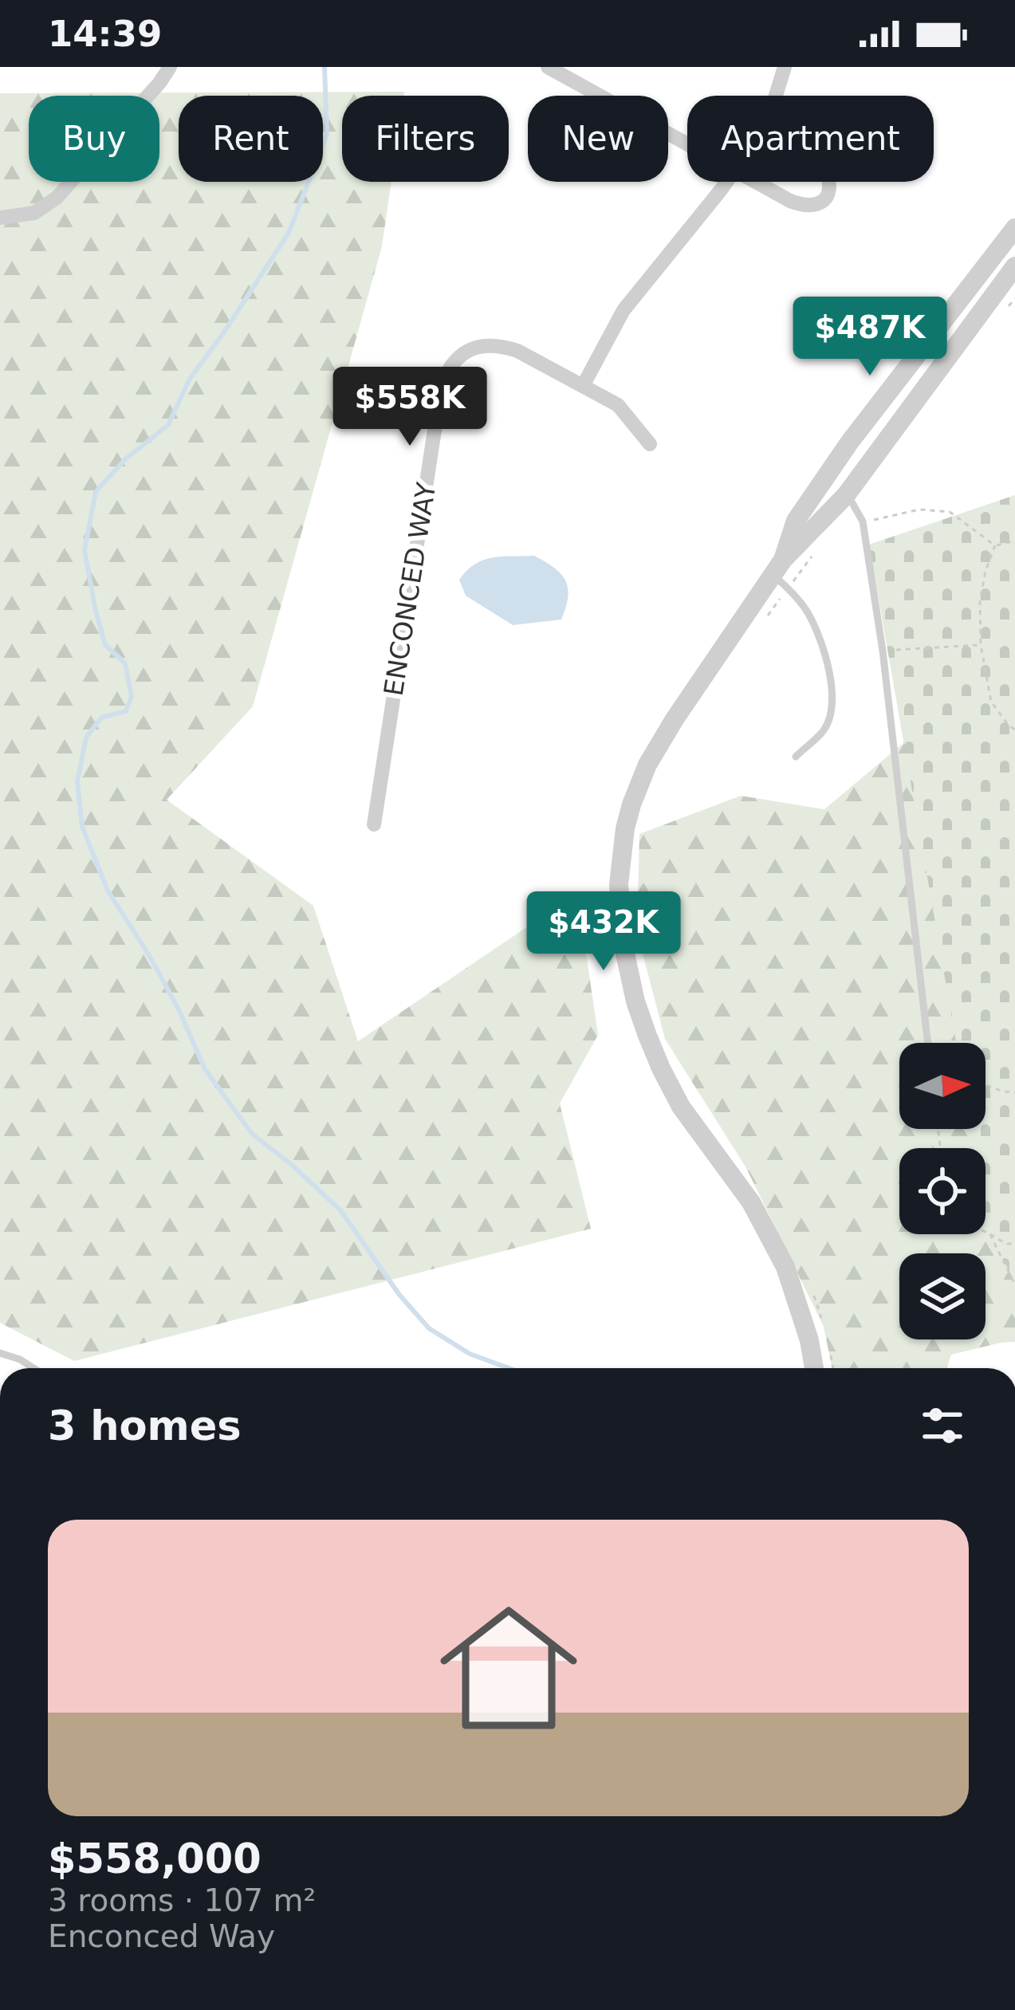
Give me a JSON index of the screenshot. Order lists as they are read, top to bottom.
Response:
{
  "streets": {
    "street": ["ENCONCED WAY"]
  },
  "north": "right",
  "page": {
    "status": "14:39",
    "chip": [
      "Buy",
      "Rent",
      "Filters",
      "New",
      "Apartment"
    ],
    "price": ["$487K", "$558K", "$432K"],
    "heading": "3 homes",
    "list": [
      {
        "name": "$558,000",
        "note": "3 rooms · 107 m² · Enconced Way"
      }
    ]
  }
}
